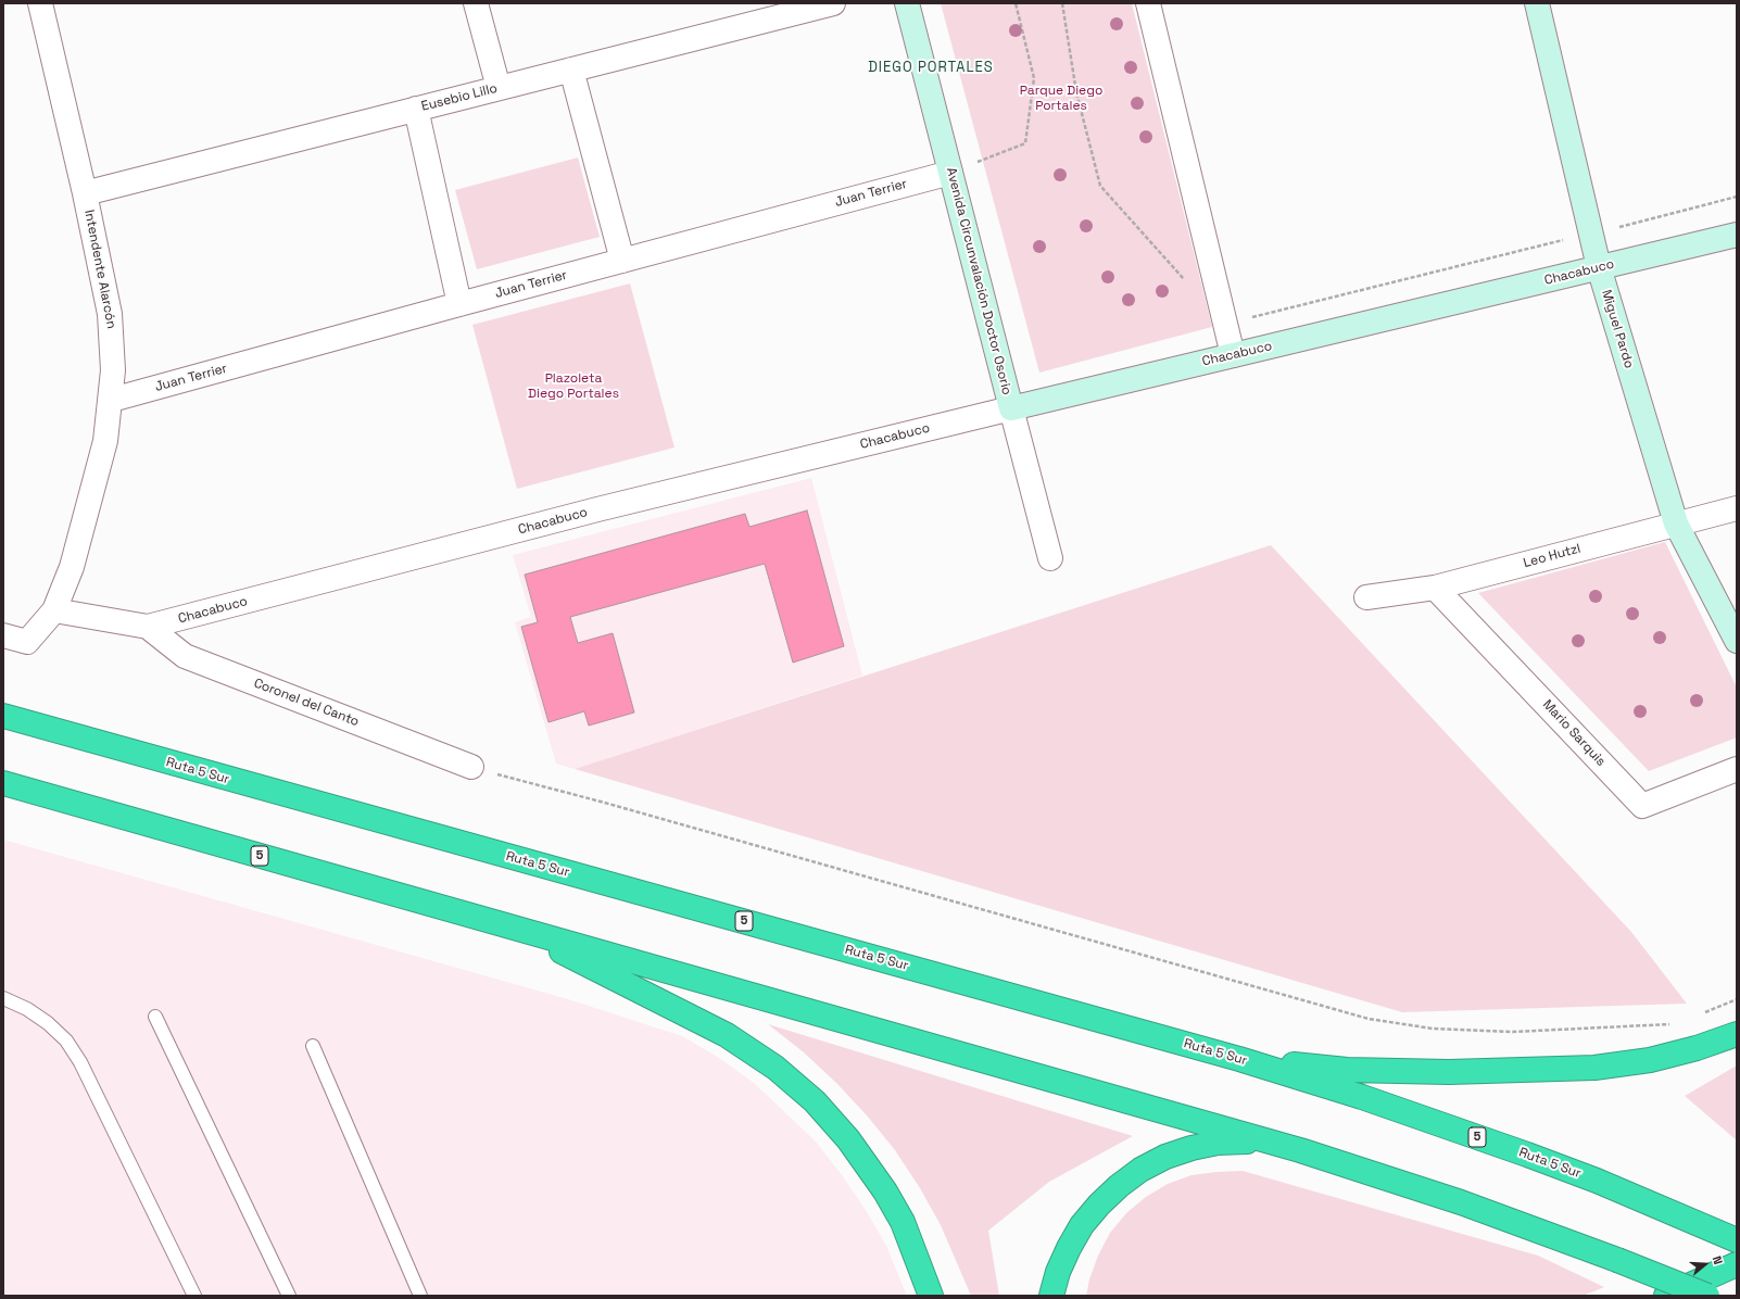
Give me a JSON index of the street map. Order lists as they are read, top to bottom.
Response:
{
  "streets": {
    "highway": ["Ruta 5 Sur", "5"],
    "main road": ["Chacabuco", "Avenida Circunvalación Doctor Osorio", "Miguel Pardo"],
    "street": [
      "Eusebio Lillo",
      "Juan Terrier",
      "Intendente Alarcón",
      "Leo Hutzl",
      "Coronel del Canto",
      "Mario Sarquis"
    ]
  },
  "crossings": [
    ["Eusebio Lillo", "Intendente Alarcón"],
    ["Juan Terrier", "Intendente Alarcón"],
    ["Juan Terrier", "Avenida Circunvalación Doctor Osorio"],
    ["Intendente Alarcón", "Chacabuco"],
    ["Chacabuco", "Avenida Circunvalación Doctor Osorio"],
    ["Chacabuco", "Miguel Pardo"],
    ["Chacabuco", "Coronel del Canto"],
    ["Miguel Pardo", "Leo Hutzl"],
    ["Leo Hutzl", "Mario Sarquis"]
  ],
  "districts": ["DIEGO PORTALES"],
  "parks": ["Parque Diego Portales", "Plazoleta Diego Portales"],
  "north": "right"
}
